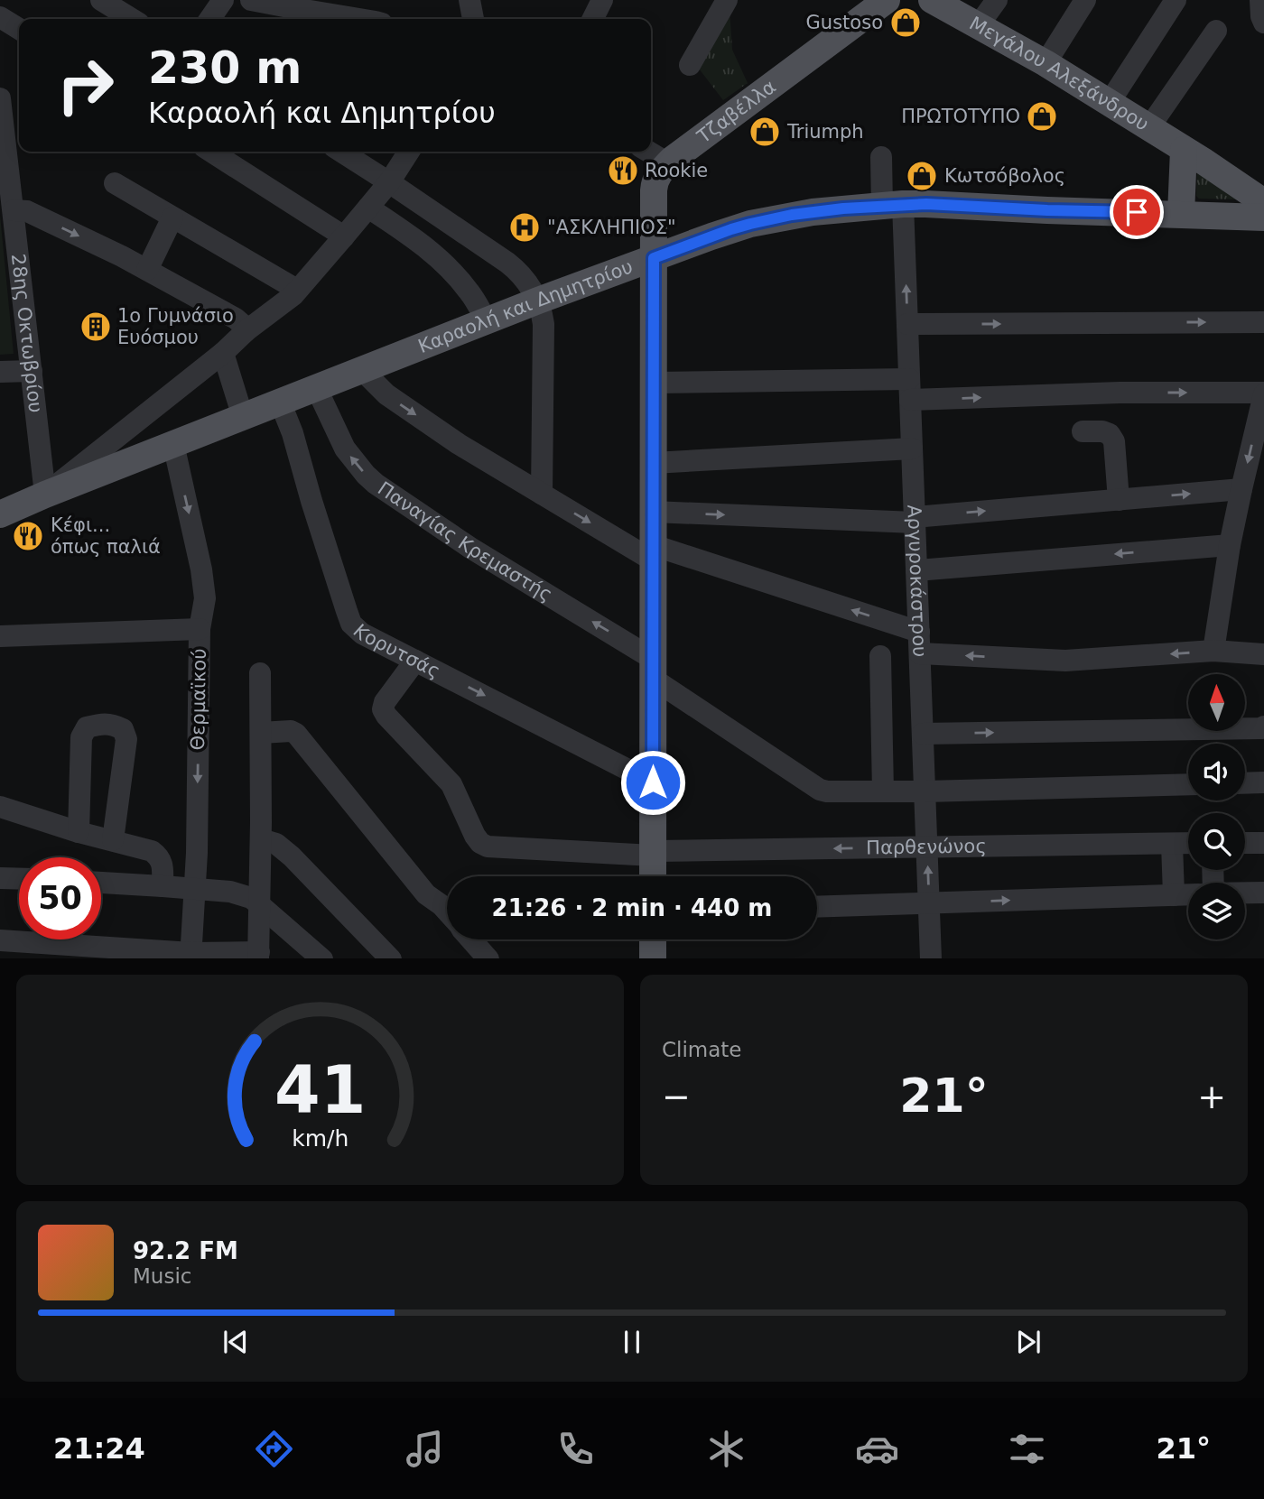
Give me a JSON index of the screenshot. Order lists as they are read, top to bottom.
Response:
{
  "streets": {
    "main road": ["Μεγάλου Αλεξάνδρου", "Τζαβέλλα", "Καραολή και Δημητρίου"],
    "street": [
      "28ης Οκτωβρίου",
      "Παναγίας Κρεμαστής",
      "Αργυροκάστρου",
      "Κορυτσάς",
      "Θερμαϊκού",
      "Παρθενώνος"
    ]
  },
  "crossings": [
    ["Τζαβέλλα", "Καραολή και Δημητρίου"],
    ["Τζαβέλλα", "Παναγίας Κρεμαστής"],
    ["Τζαβέλλα", "Κορυτσάς"],
    ["Τζαβέλλα", "Παρθενώνος"],
    ["Καραολή και Δημητρίου", "28ης Οκτωβρίου"],
    ["Καραολή και Δημητρίου", "Παναγίας Κρεμαστής"],
    ["Καραολή και Δημητρίου", "Αργυροκάστρου"],
    ["Καραολή και Δημητρίου", "Κορυτσάς"],
    ["Καραολή και Δημητρίου", "Θερμαϊκού"],
    ["Παναγίας Κρεμαστής", "Αργυροκάστρου"],
    ["Αργυροκάστρου", "Παρθενώνος"],
    ["Κορυτσάς", "Παρθενώνος"]
  ],
  "places": {
    "shop": [
      "Gustoso",
      "ΠΡΩΤΟΤΥΠΟ",
      "Triumph",
      "Κωτσόβολος"
    ],
    "restaurant": ["Rookie", "Κέφι... όπως παλιά"],
    "hospital": ["\"ΑΣΚΛΗΠΙΟΣ\""],
    "building": ["1ο Γυμνάσιο Ευόσμου"]
  },
  "north": "top",
  "page": {
    "turn": ["230 m", "Καραολή και Δημητρίου"],
    "limit": "50",
    "trip": "21:26 · 2 min · 440 m",
    "tile": "Climate",
    "heat": ["−", "21°", "+"],
    "song": ["92.2 FM", "Music"],
    "tabs": ["21:24", "21°"],
    "gauge": ["41", "km/h"]
  }
}
